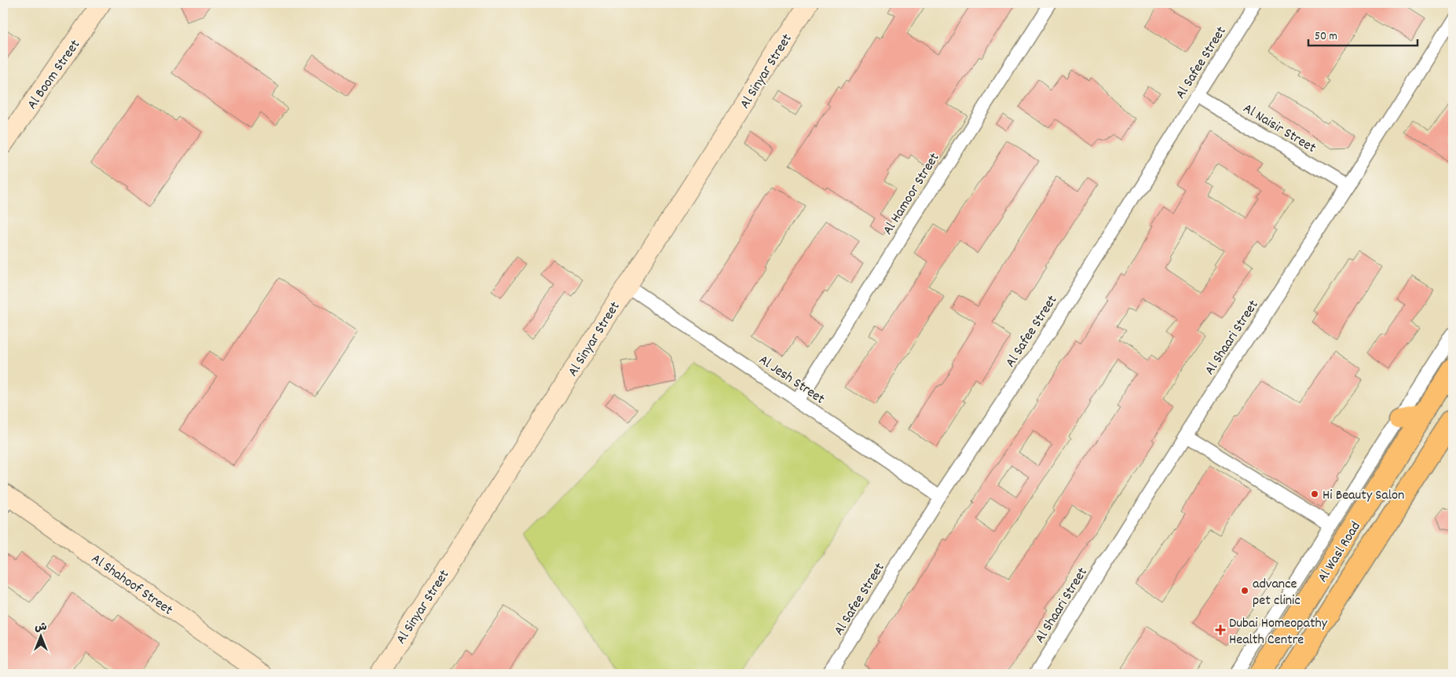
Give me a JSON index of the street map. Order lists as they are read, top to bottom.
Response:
{
  "streets": {
    "main road": ["Al Wasl Road"],
    "street": [
      "Al Safee Street",
      "Al Sinyar Street",
      "Al Boom Street",
      "Al Naisir Street",
      "Al Hamoor Street",
      "Al Shaari Street",
      "Al Jesh Street",
      "Al Shahoof Street"
    ]
  },
  "crossings": [
    ["Al Safee Street", "Al Naisir Street"],
    ["Al Safee Street", "Al Jesh Street"],
    ["Al Sinyar Street", "Al Jesh Street"],
    ["Al Naisir Street", "Al Shaari Street"],
    ["Al Hamoor Street", "Al Jesh Street"]
  ],
  "places": {
    "other": ["Hi Beauty Salon", "advance pet clinic"],
    "health": ["Dubai Homeopathy Health Centre"]
  },
  "scale_bar": "50 m",
  "north": "top"
}
